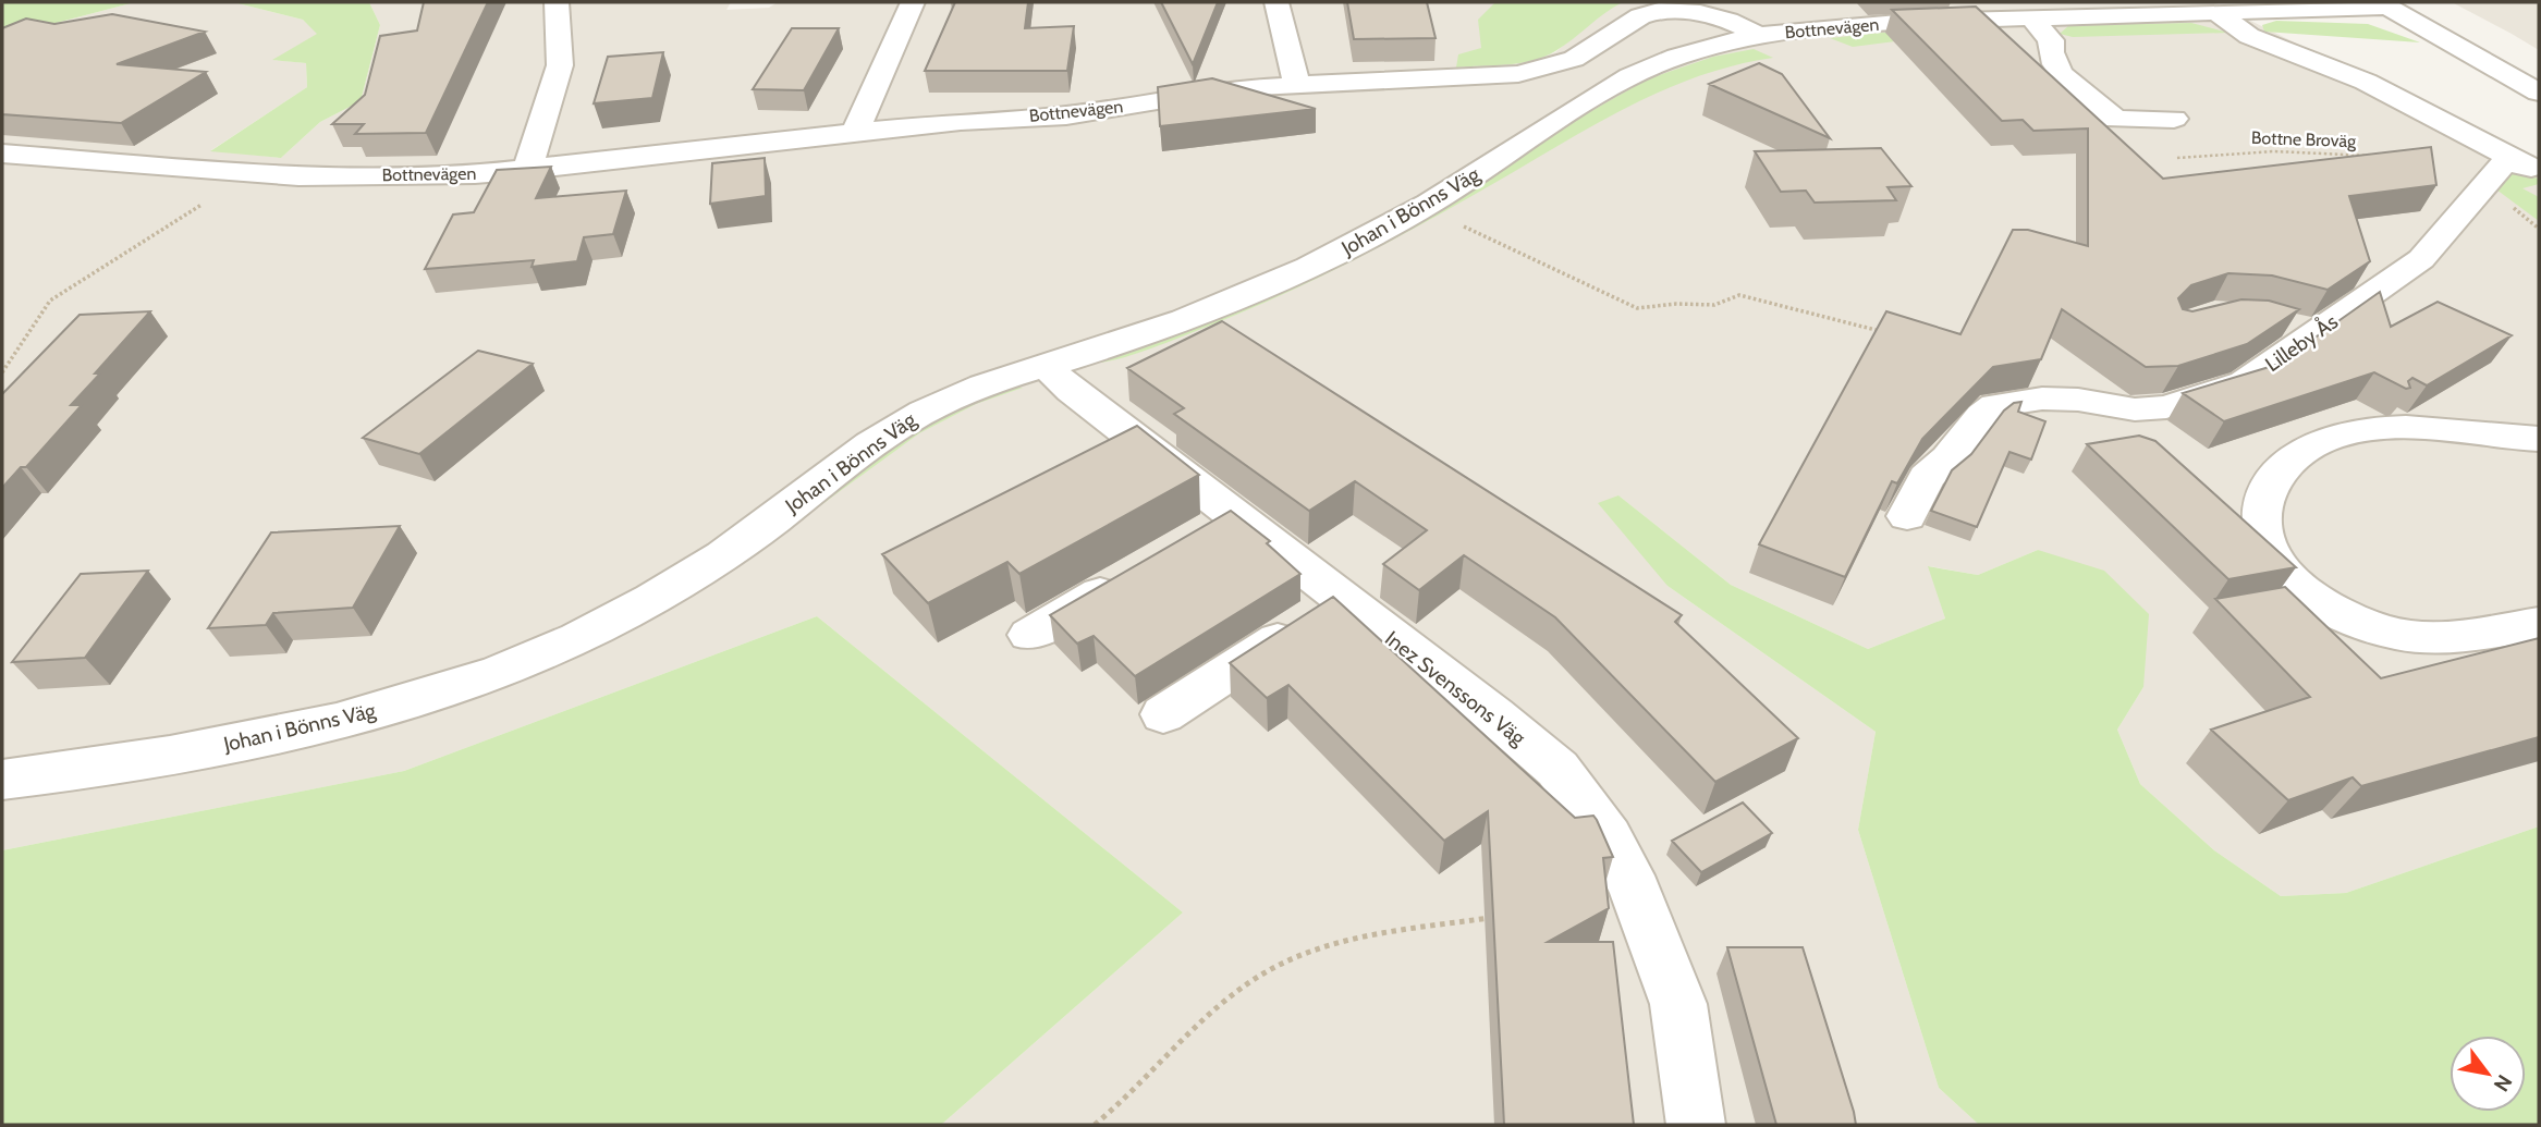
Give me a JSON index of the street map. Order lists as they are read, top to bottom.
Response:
{
  "streets": {
    "street": [
      "Bottnevägen",
      "Johan i Bönns Väg",
      "Lilleby Ås",
      "Inez Svenssons Väg"
    ],
    "path": ["Bottne Broväg"]
  },
  "crossings": [
    ["Bottnevägen", "Johan i Bönns Väg"],
    ["Bottnevägen", "Lilleby Ås"],
    ["Johan i Bönns Väg", "Inez Svenssons Väg"]
  ],
  "north": "bottom right"
}
